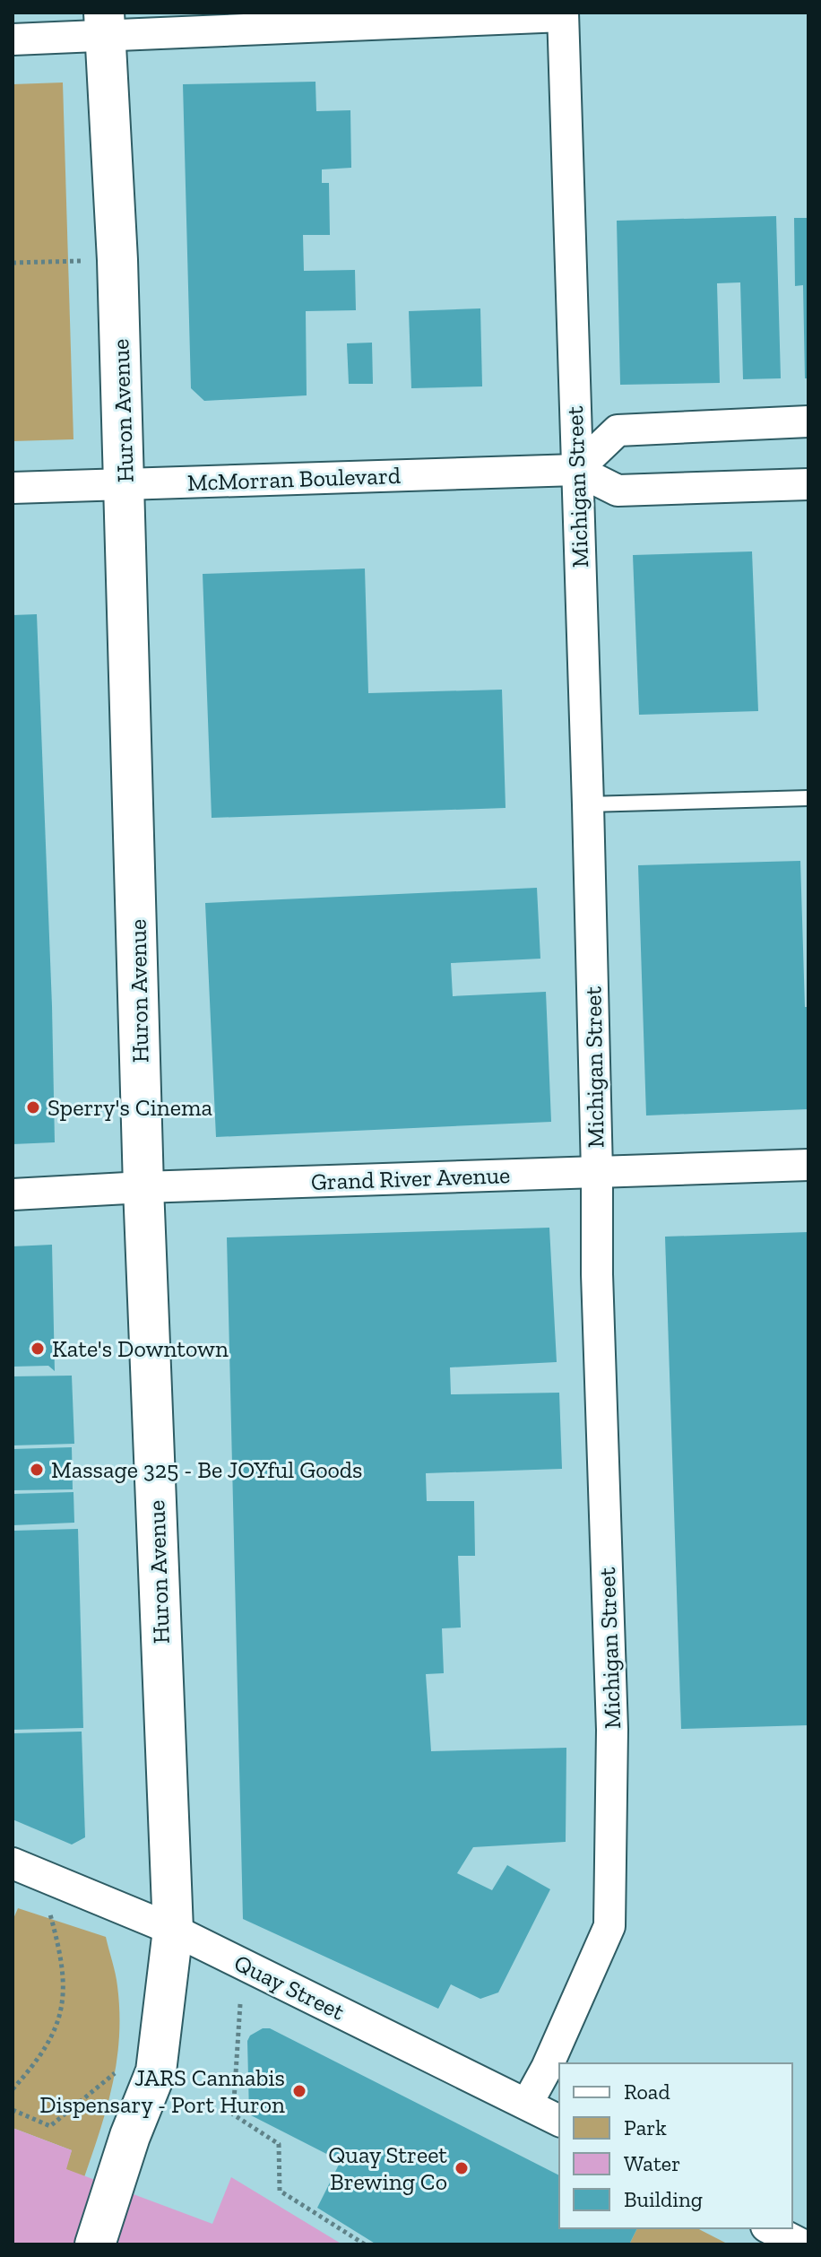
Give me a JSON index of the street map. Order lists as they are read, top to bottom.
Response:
{
  "streets": {
    "main road": ["Huron Avenue"],
    "street": [
      "McMorran Boulevard",
      "Michigan Street",
      "Grand River Avenue",
      "Quay Street"
    ]
  },
  "crossings": [
    ["Huron Avenue", "McMorran Boulevard"],
    ["Huron Avenue", "Grand River Avenue"],
    ["Huron Avenue", "Quay Street"],
    ["McMorran Boulevard", "Michigan Street"],
    ["Michigan Street", "Grand River Avenue"],
    ["Michigan Street", "Quay Street"]
  ],
  "places": [
    "Sperry's Cinema",
    "Kate's Downtown",
    "Massage 325 - Be JOYful Goods",
    "JARS Cannabis Dispensary - Port Huron",
    "Quay Street Brewing Co"
  ],
  "legend": [
    "Road",
    "Park",
    "Water",
    "Building"
  ]
}
